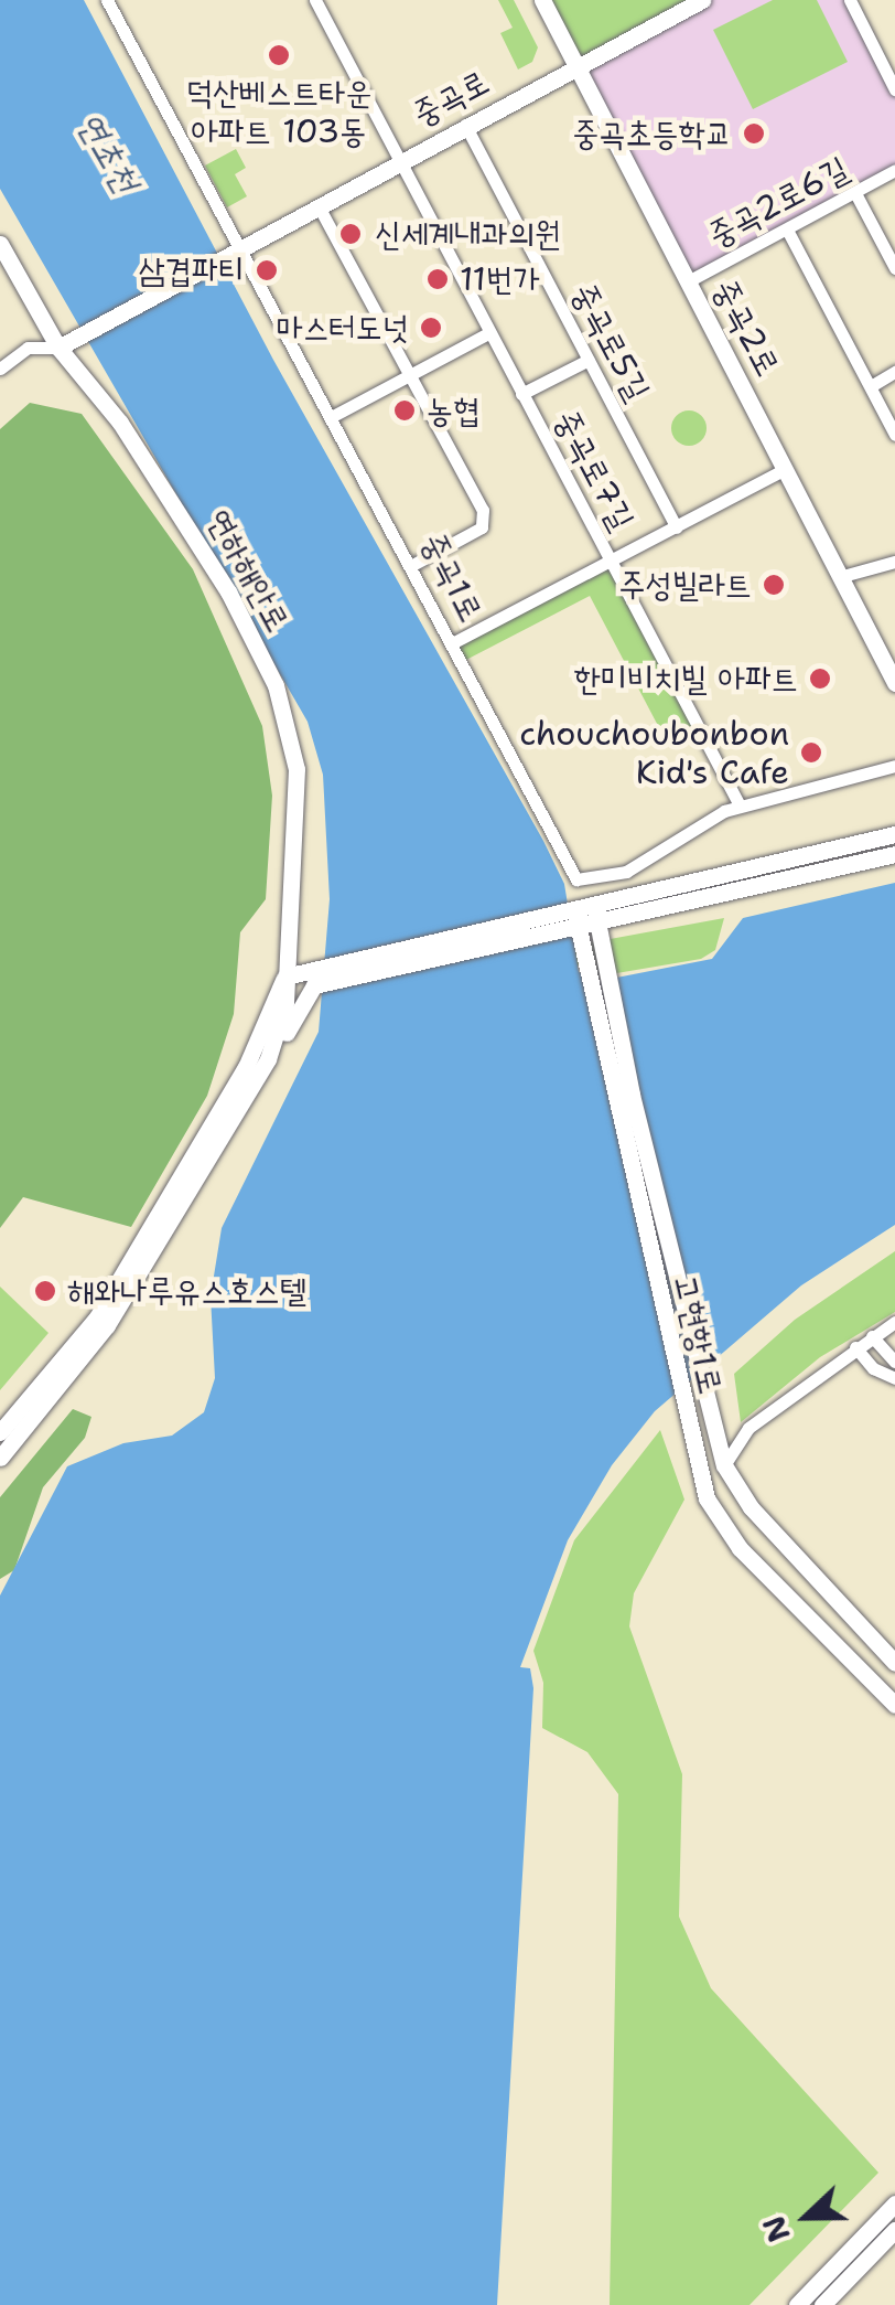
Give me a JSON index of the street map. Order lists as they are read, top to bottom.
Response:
{
  "streets": {
    "street": [
      "중곡로",
      "중곡2로6길",
      "중곡2로",
      "중곡로5길",
      "중곡로7길",
      "연하해안로",
      "중곡1로",
      "고현항1로"
    ]
  },
  "crossings": [
    ["중곡로", "중곡2로"],
    ["중곡로", "중곡로5길"],
    ["중곡로", "중곡로7길"],
    ["중곡로", "연하해안로"],
    ["중곡로", "중곡1로"],
    ["중곡2로6길", "중곡2로"],
    ["중곡로7길", "중곡1로"]
  ],
  "water": ["연초천"],
  "places": [
    "덕산베스트타운 아파트 103동",
    "중곡초등학교",
    "신세계내과의원",
    "삼겹파티",
    "11번가",
    "마스터도넛",
    "농협",
    "주성빌라트",
    "한미비치빌 아파트",
    "chouchoubonbon Kid's Cafe",
    "해와나루유스호스텔"
  ],
  "north": "left"
}
